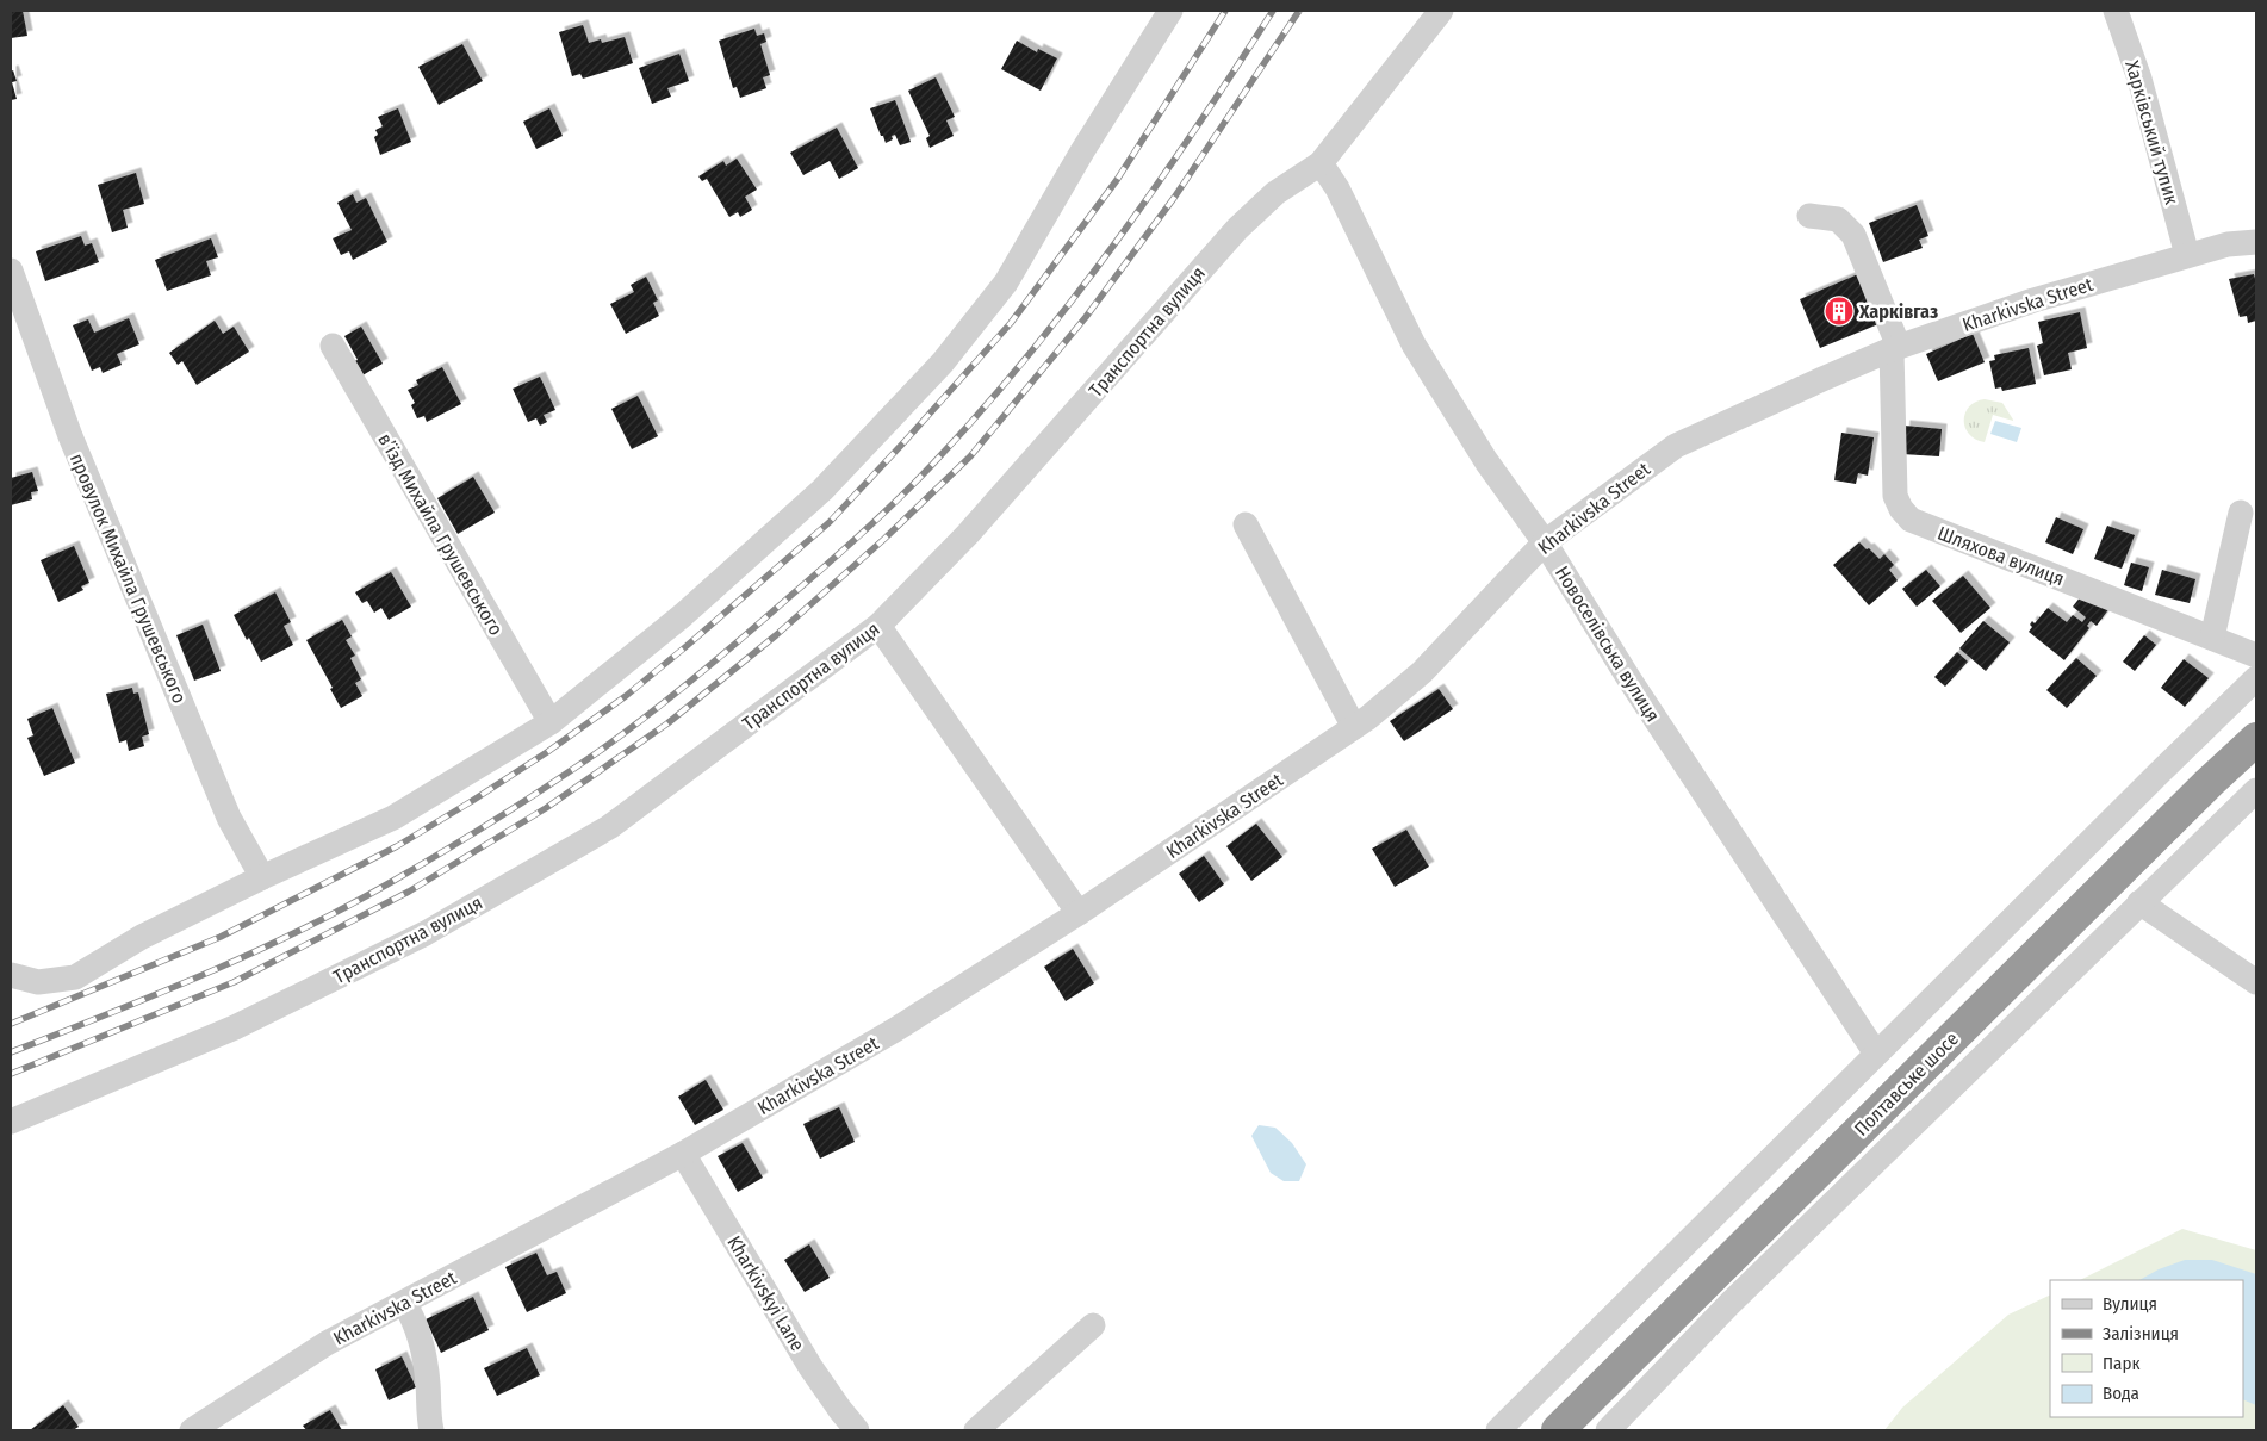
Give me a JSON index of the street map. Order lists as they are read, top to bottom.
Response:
{
  "streets": {
    "highway": ["Полтавське шосе"],
    "street": [
      "Харківський тупик",
      "Kharkivska Street",
      "Транспортна вулиця",
      "в’їзд Михайла Грушевського",
      "Шляхова вулиця",
      "провулок Михайла Грушевського",
      "Новоселівська вулиця",
      "Kharkivskyi Lane"
    ]
  },
  "crossings": [
    ["Харківський тупик", "Kharkivska Street"],
    ["Kharkivska Street", "Шляхова вулиця"],
    ["Kharkivska Street", "Новоселівська вулиця"],
    ["Kharkivska Street", "Kharkivskyi Lane"],
    ["Транспортна вулиця", "Новоселівська вулиця"]
  ],
  "places": {
    "building": ["Харківгаз"]
  },
  "legend": [
    "Вулиця",
    "Залізниця",
    "Парк",
    "Вода"
  ]
}
